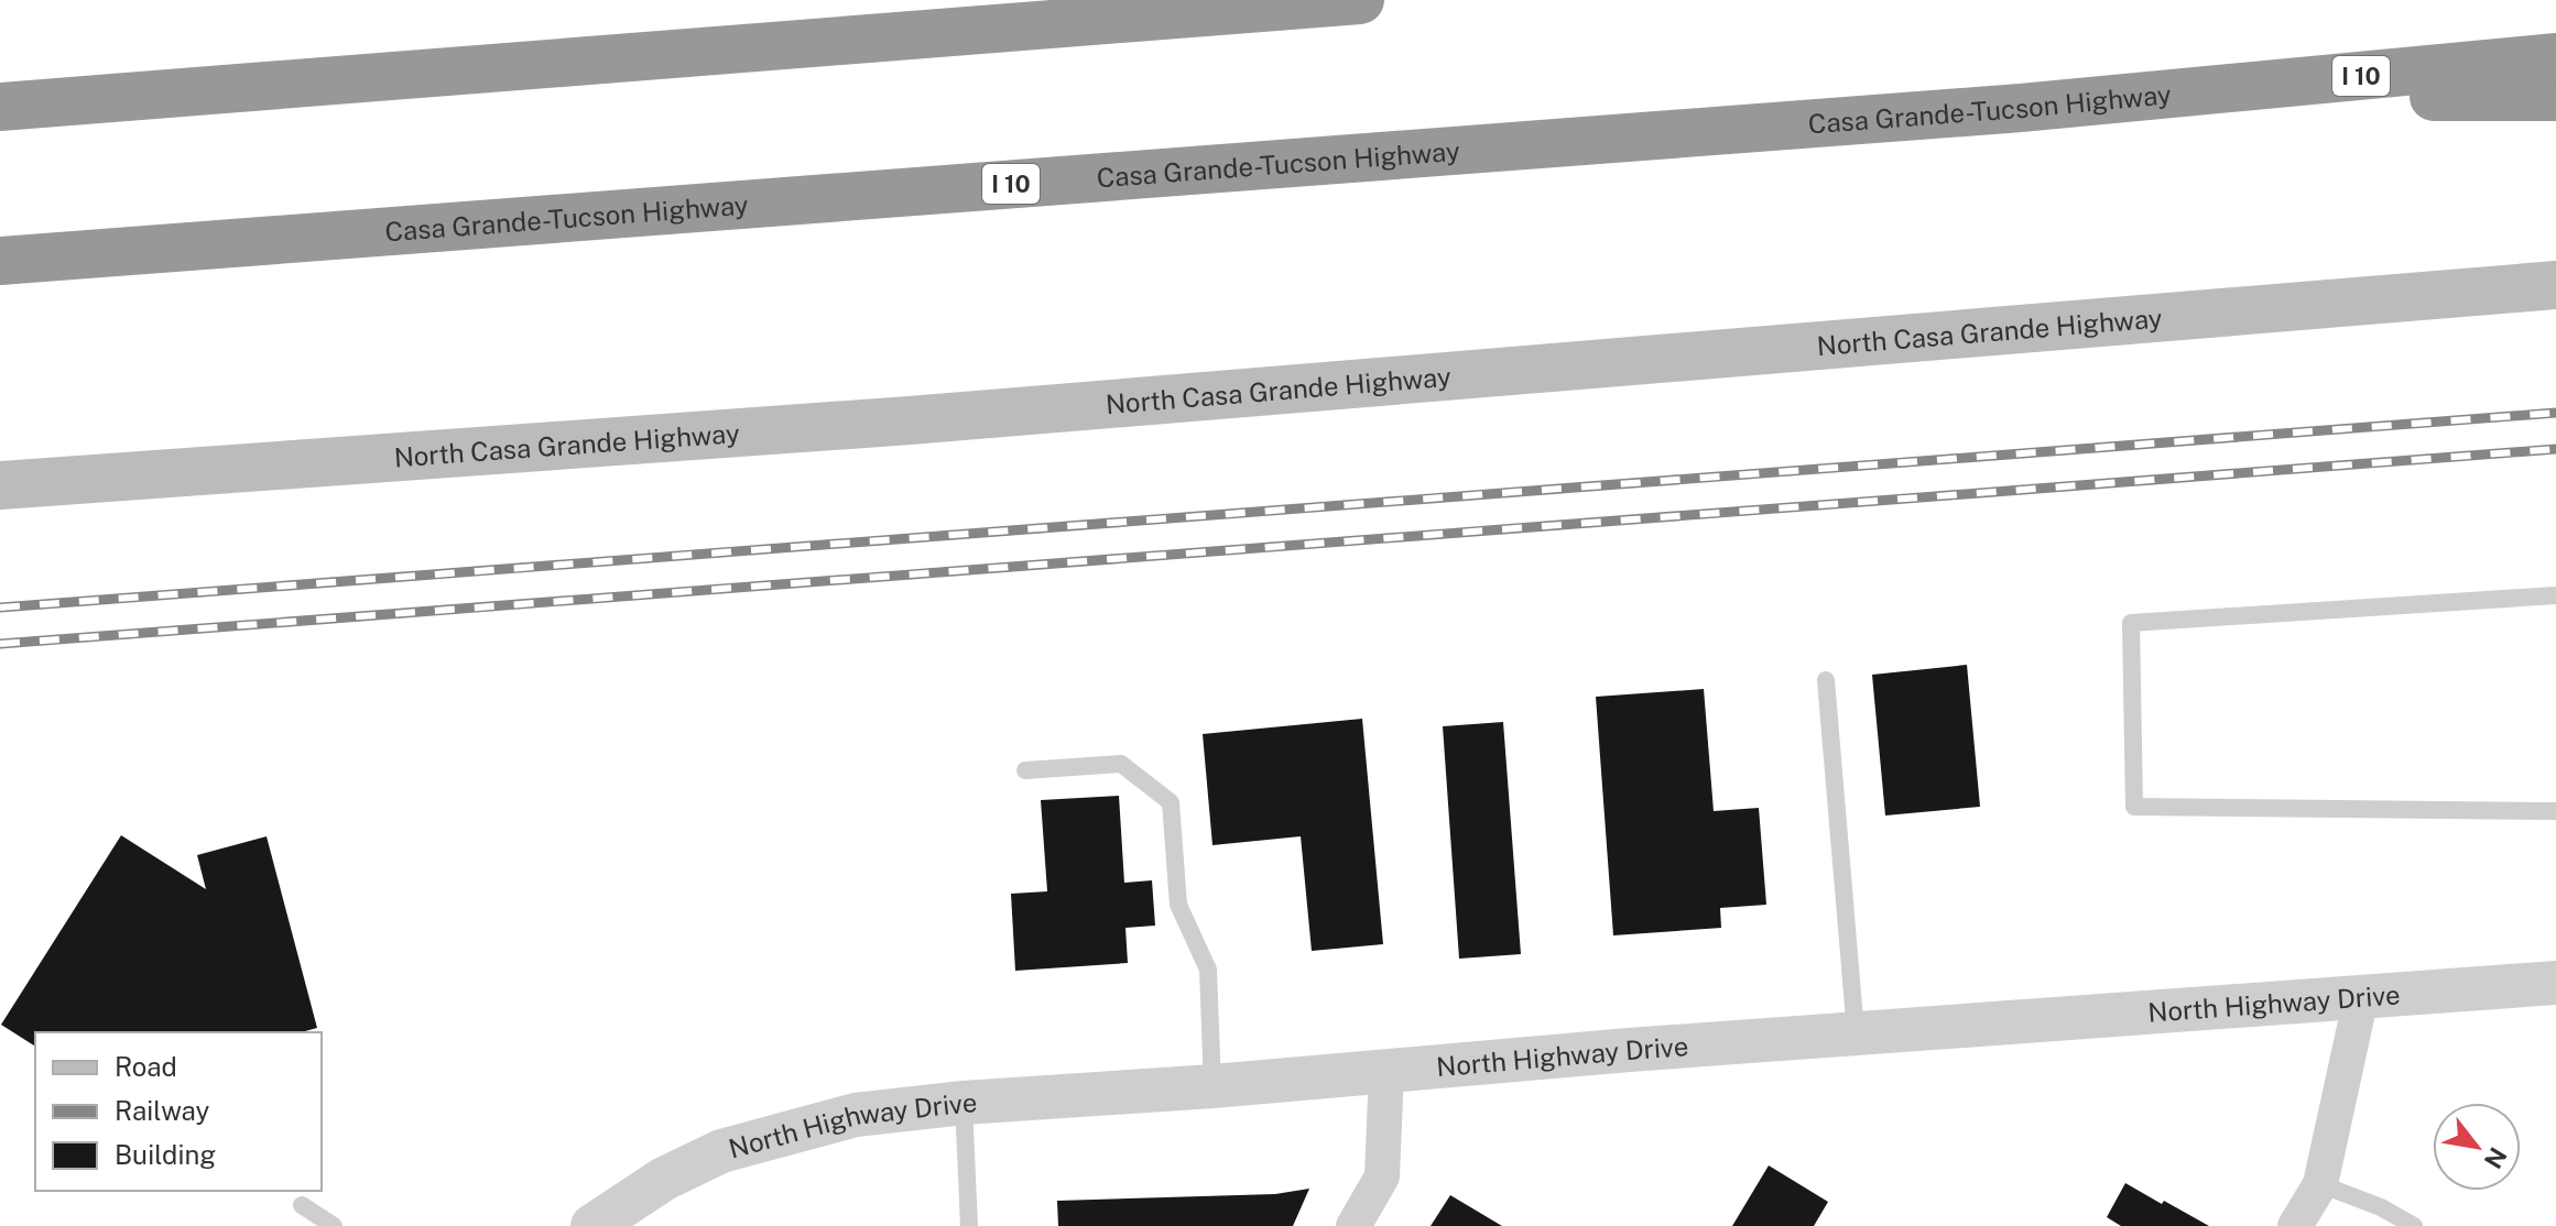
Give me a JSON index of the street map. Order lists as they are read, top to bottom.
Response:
{
  "streets": {
    "highway": ["I 10", "Casa Grande-Tucson Highway"],
    "main road": ["North Casa Grande Highway"],
    "street": ["North Highway Drive"]
  },
  "legend": ["Road", "Railway", "Building"],
  "north": "bottom right"
}
